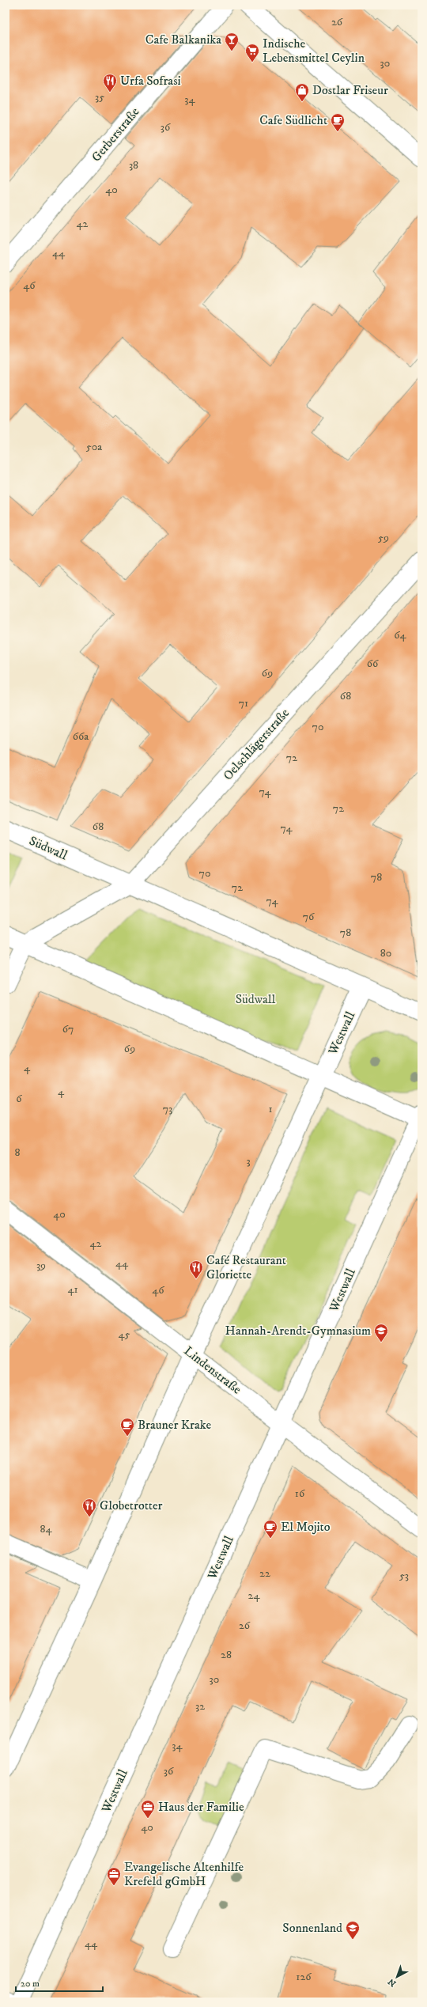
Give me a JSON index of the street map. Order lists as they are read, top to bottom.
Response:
{
  "streets": {
    "street": [
      "Gerberstraße",
      "Oelschlägerstraße",
      "Südwall",
      "Westwall",
      "Lindenstraße"
    ]
  },
  "crossings": [
    ["Oelschlägerstraße", "Südwall"],
    ["Südwall", "Westwall"],
    ["Westwall", "Lindenstraße"]
  ],
  "parks": ["Südwall"],
  "places": {
    "bar": ["Cafe Balkanika"],
    "supermarket": ["Indische Lebensmittel Ceylin"],
    "restaurant": ["Urfa Sofrasi", "Café Restaurant Gloriette", "Globetrotter"],
    "shop": ["Dostlar Friseur"],
    "cafe": ["Cafe Südlicht", "Brauner Krake", "El Mojito"],
    "school or university": ["Hannah-Arendt-Gymnasium", "Sonnenland"],
    "office": ["Haus der Familie", "Evangelische Altenhilfe Krefeld gGmbH"]
  },
  "house_numbers": [
    "26",
    "30",
    "35",
    "34",
    "36",
    "38",
    "40",
    "42",
    "44",
    "46",
    "50a",
    "59",
    "64",
    "66",
    "69",
    "68",
    "71",
    "70",
    "66a",
    "72",
    "74",
    "72",
    "68",
    "74",
    "70",
    "78",
    "72",
    "74",
    "76",
    "78",
    "80",
    "67",
    "69",
    "4",
    "4",
    "6",
    "73",
    "1",
    "8",
    "3",
    "40",
    "42",
    "44",
    "39",
    "41",
    "46",
    "45",
    "16",
    "84",
    "22",
    "53",
    "24",
    "26",
    "28",
    "30",
    "32",
    "34",
    "36",
    "40",
    "44",
    "126"
  ],
  "scale_bar": "20 m",
  "north": "bottom left"
}
